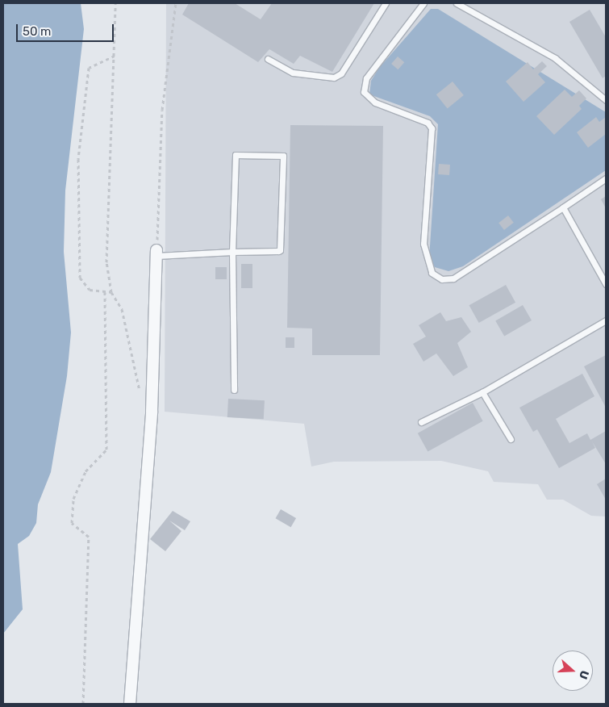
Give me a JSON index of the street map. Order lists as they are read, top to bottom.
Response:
{
  "scale_bar": "50 m",
  "north": "right"
}
